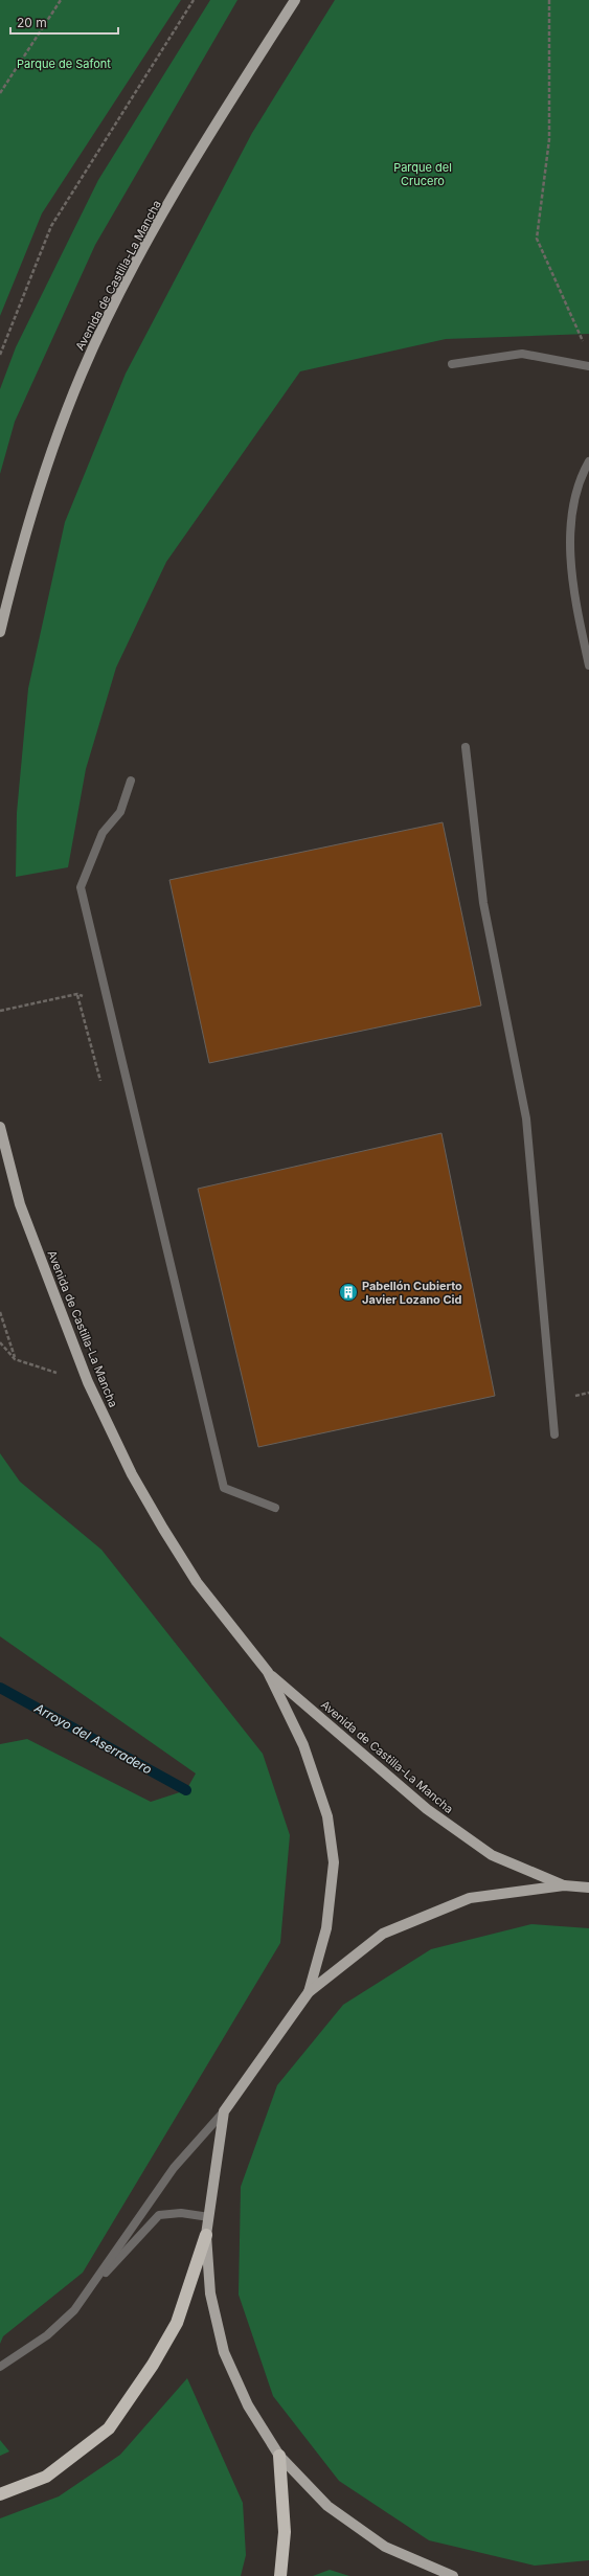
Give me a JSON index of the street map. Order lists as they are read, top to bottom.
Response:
{
  "streets": {
    "main road": ["Avenida de Castilla-La Mancha"]
  },
  "water": ["Arroyo del Aserradero"],
  "parks": ["Parque de Safont", "Parque del Crucero"],
  "places": {
    "building": ["Pabellón Cubierto Javier Lozano Cid"]
  },
  "scale_bar": "20 m"
}
